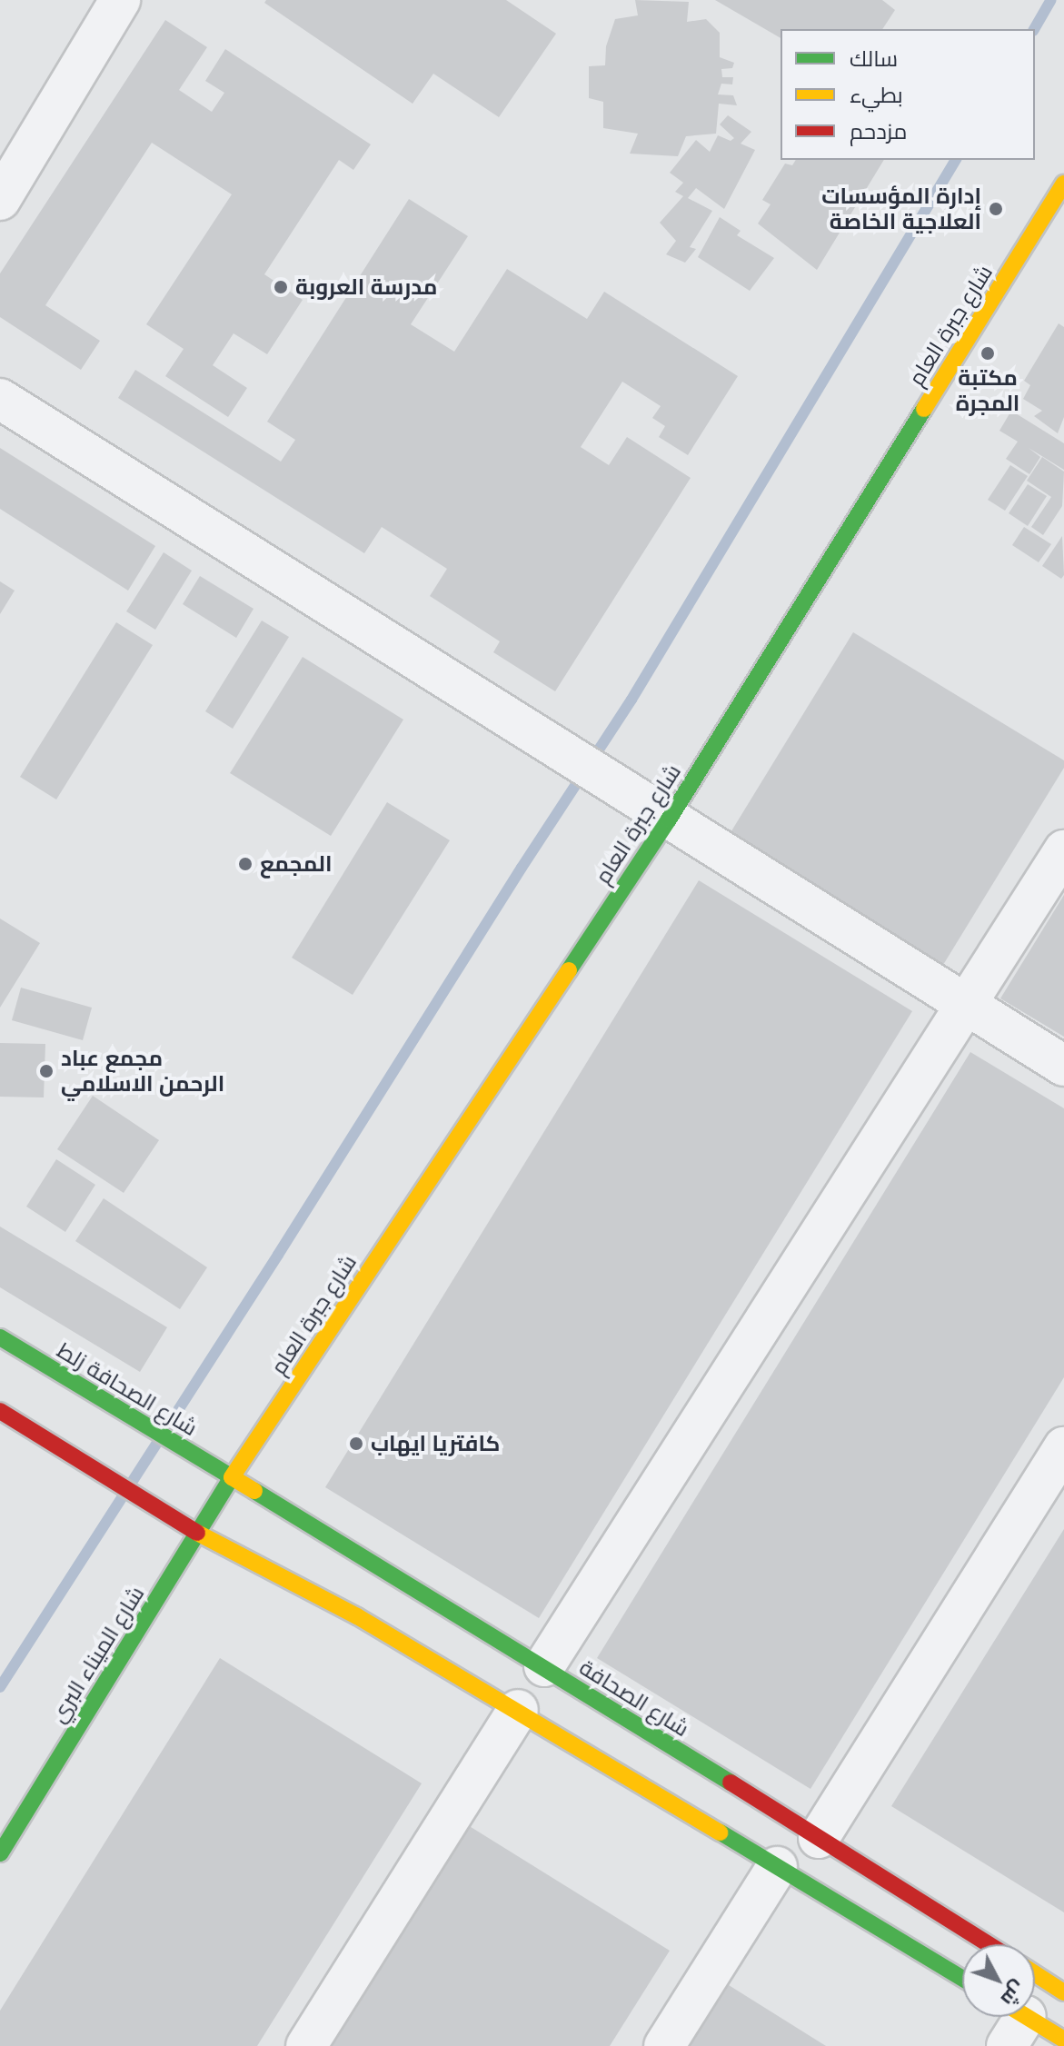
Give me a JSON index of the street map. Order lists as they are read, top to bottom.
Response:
{
  "streets": {
    "main road": [
      "شارع جبرة العام",
      "شارع الصحافة زلط",
      "شارع الميناء البري",
      "شارع الصحافة"
    ]
  },
  "crossings": [
    ["شارع جبرة العام", "شارع الصحافة زلط"],
    ["شارع جبرة العام", "شارع الميناء البري"],
    ["شارع جبرة العام", "شارع الصحافة"],
    ["شارع الصحافة زلط", "شارع الميناء البري"],
    ["شارع الصحافة زلط", "شارع الصحافة"],
    ["شارع الميناء البري", "شارع الصحافة"]
  ],
  "places": [
    "إدارة المؤسسات العلاجية الخاصة",
    "مدرسة العروبة",
    "مكتبة المجرة",
    "المجمع",
    "مجمع عباد الرحمن الاسلامي",
    "كافتريا ايهاب"
  ],
  "legend": ["سالك", "بطيء", "مزدحم"],
  "north": "bottom right"
}
